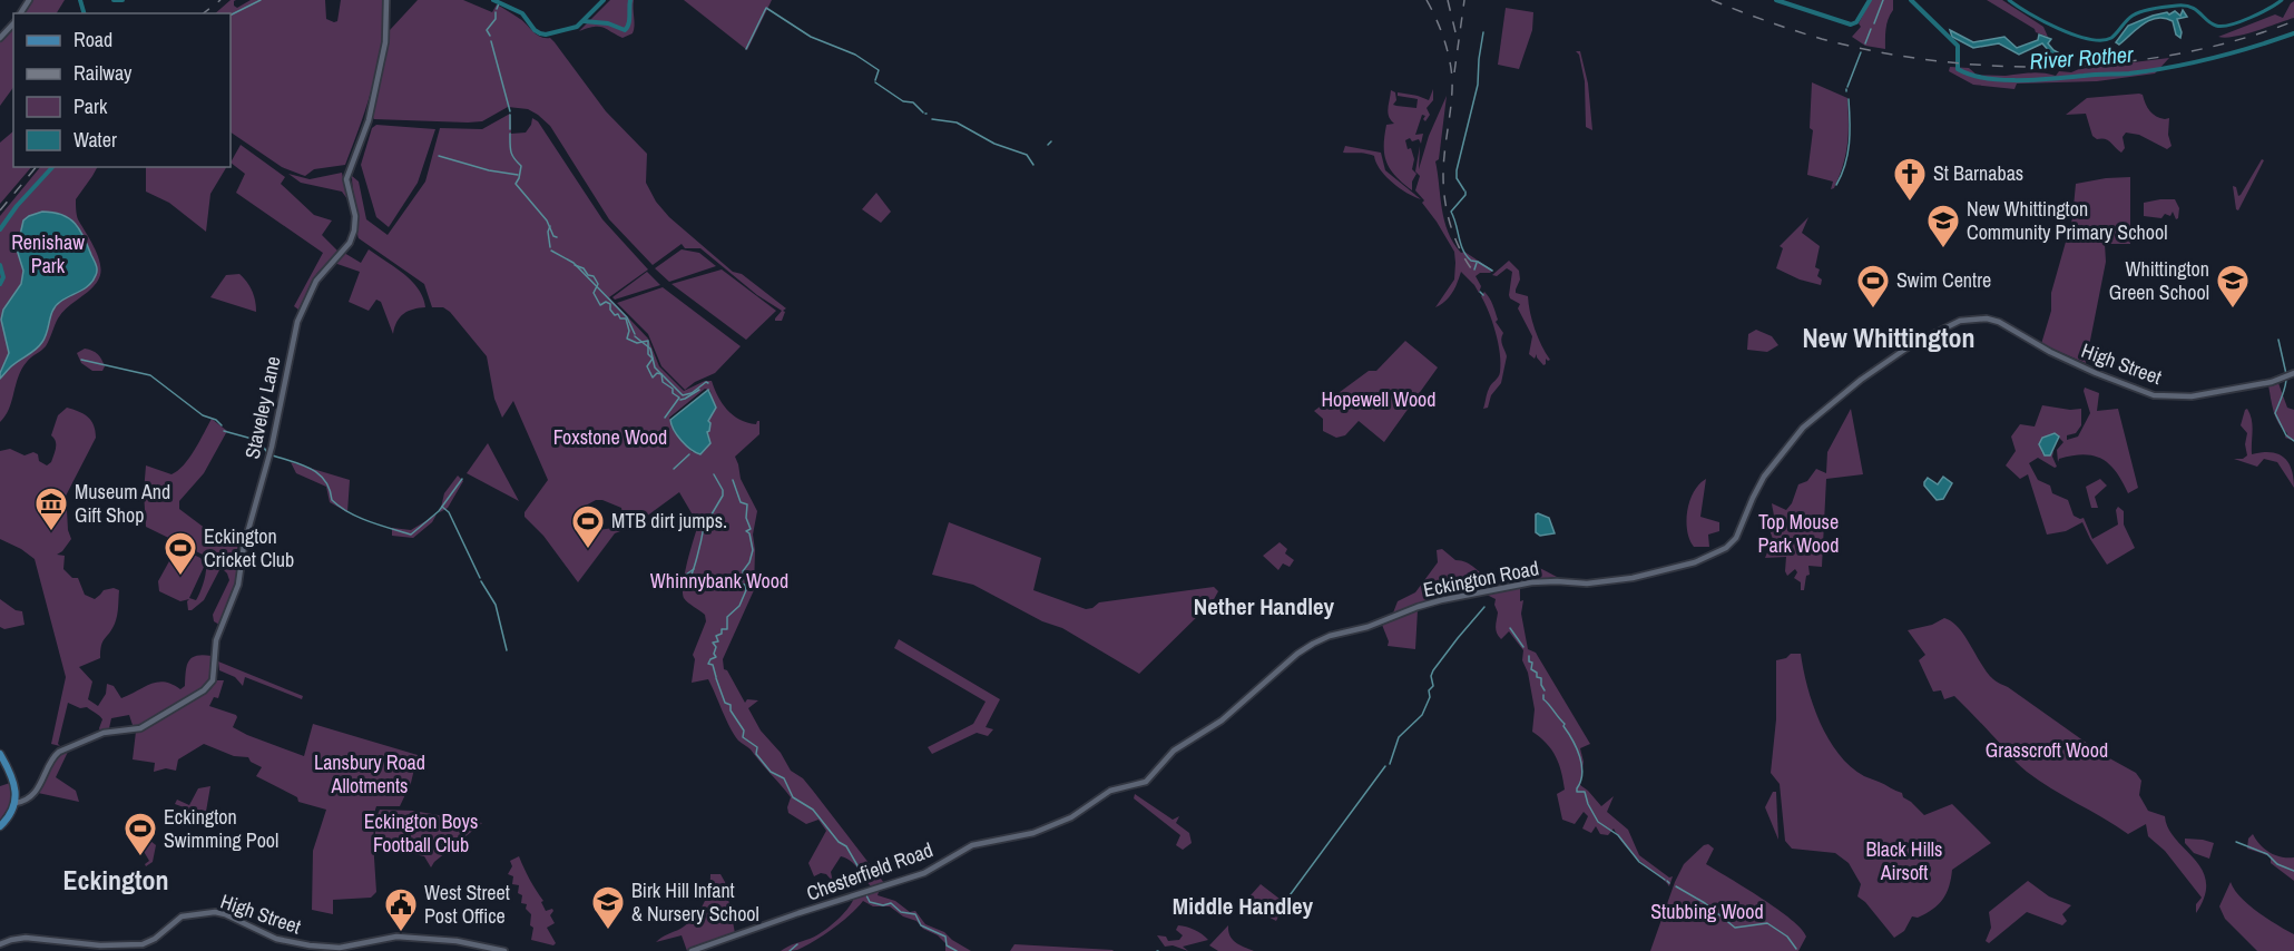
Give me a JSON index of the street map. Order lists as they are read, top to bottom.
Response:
{
  "streets": {
    "main road": [
      "High Street",
      "Staveley Lane",
      "Eckington Road",
      "Chesterfield Road"
    ]
  },
  "crossings": [
    ["High Street", "Eckington Road"],
    ["Eckington Road", "Chesterfield Road"]
  ],
  "districts": [
    "New Whittington",
    "Nether Handley",
    "Eckington",
    "Middle Handley"
  ],
  "water": ["River Rother"],
  "parks": [
    "Renishaw Park",
    "Hopewell Wood",
    "Foxstone Wood",
    "Top Mouse Park Wood",
    "Whinnybank Wood",
    "Grasscroft Wood",
    "Lansbury Road Allotments",
    "Eckington Boys Football Club",
    "Black Hills Airsoft",
    "Stubbing Wood"
  ],
  "places": {
    "church": ["St Barnabas"],
    "school or university": ["New Whittington Community Primary School", "Whittington Green School", "Birk Hill Infant & Nursery School"],
    "sports": [
      "Swim Centre",
      "MTB dirt jumps.",
      "Eckington Cricket Club",
      "Eckington Swimming Pool"
    ],
    "museum": ["Museum And Gift Shop"],
    "public building": ["West Street Post Office"]
  },
  "legend": [
    "Road",
    "Railway",
    "Park",
    "Water"
  ]
}
